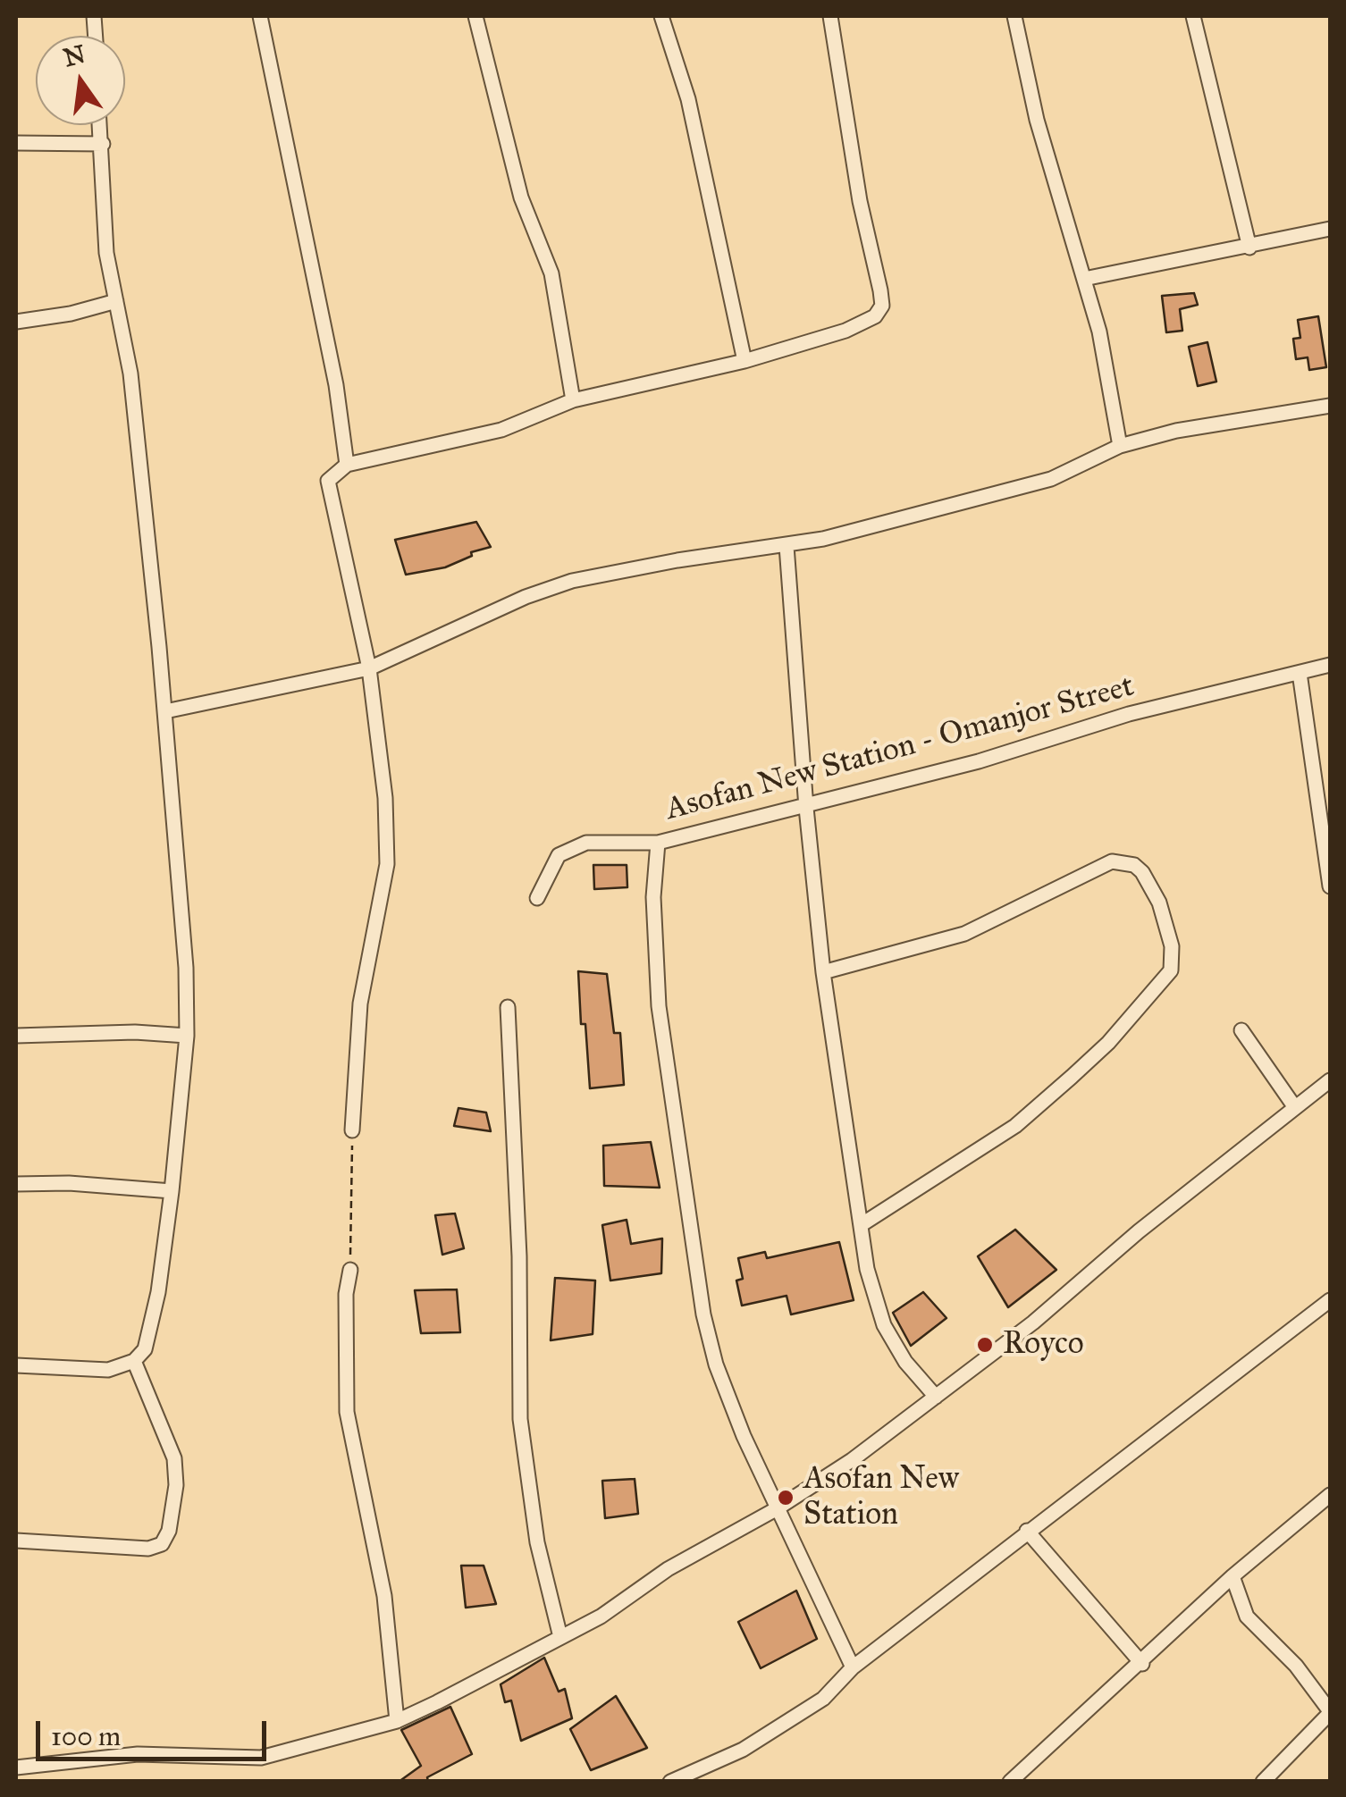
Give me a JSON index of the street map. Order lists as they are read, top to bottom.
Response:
{
  "streets": {
    "street": ["Asofan New Station - Omanjor Street"]
  },
  "places": ["Royco", "Asofan New Station"],
  "scale_bar": "100 m",
  "north": "top"
}
